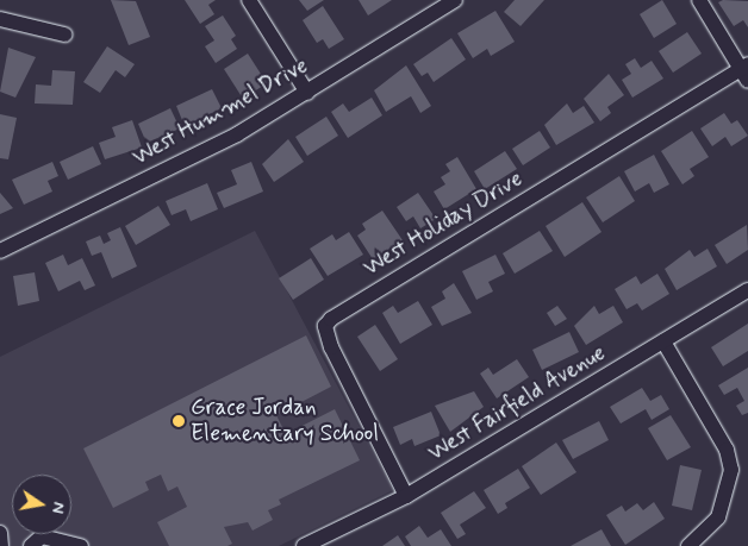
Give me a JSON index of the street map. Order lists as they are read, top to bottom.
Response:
{
  "streets": {
    "street": ["West Hummel Drive", "West Holiday Drive", "West Fairfield Avenue"]
  },
  "crossings": [
    ["West Holiday Drive", "West Fairfield Avenue"]
  ],
  "places": ["Grace Jordan Elementary School"],
  "north": "right"
}
